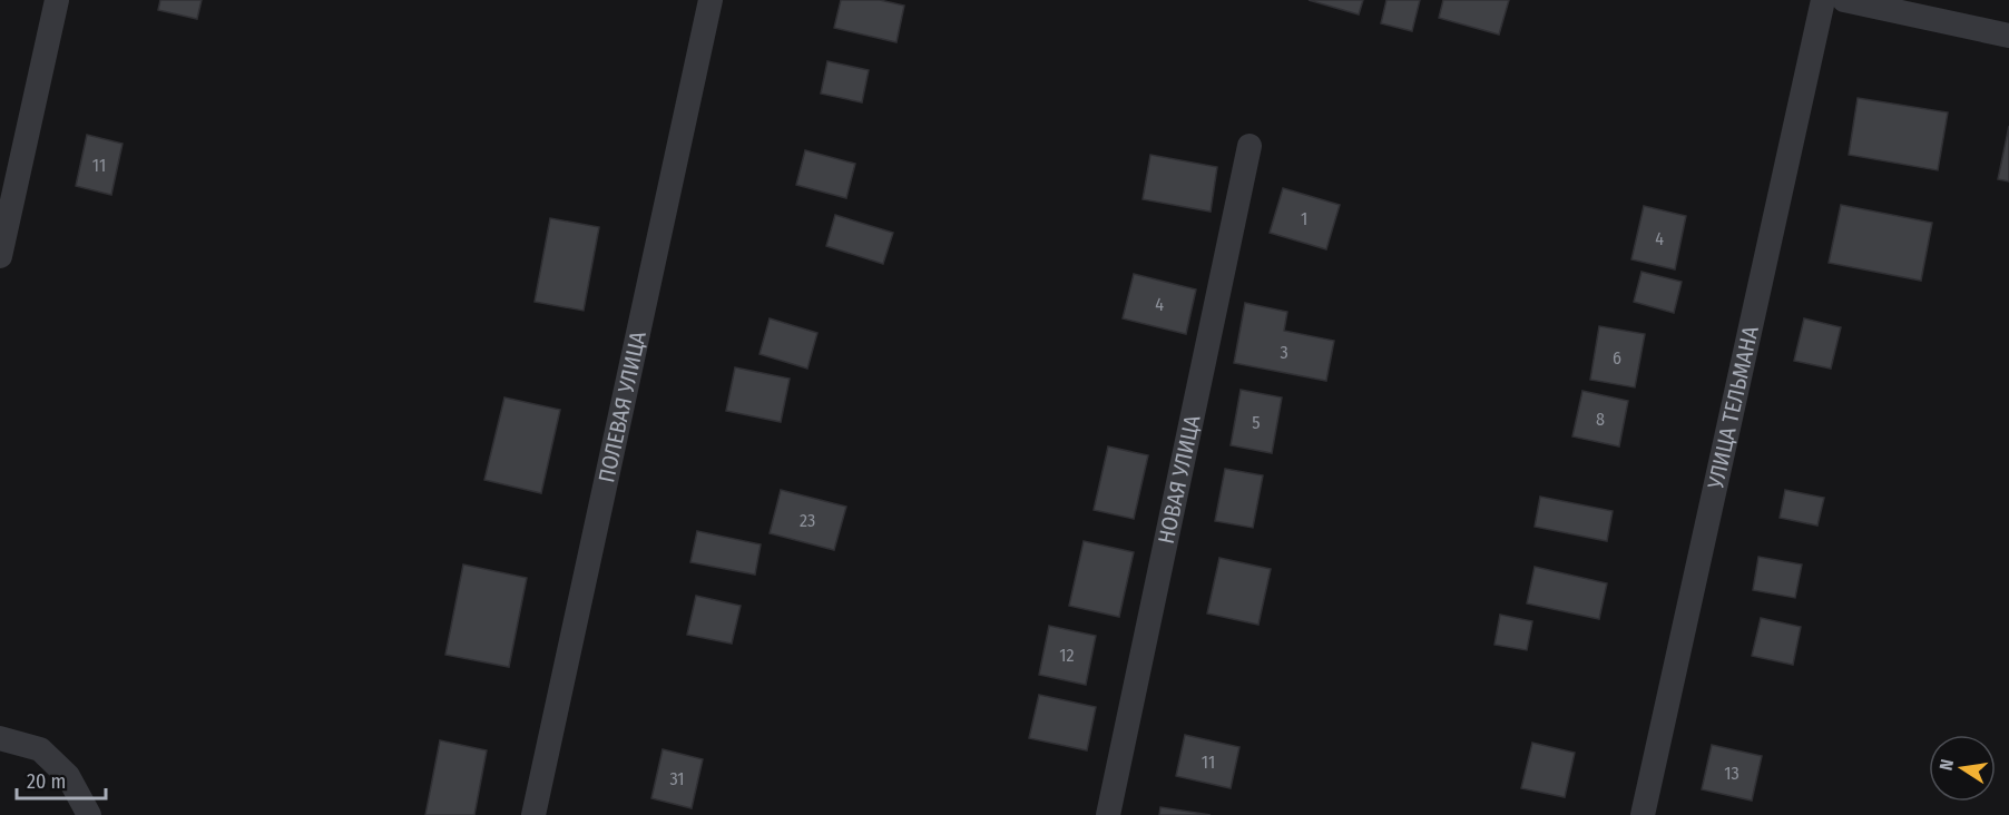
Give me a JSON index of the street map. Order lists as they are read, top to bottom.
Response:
{
  "streets": {
    "street": ["ПОЛЕВАЯ УЛИЦА", "УЛИЦА ТЕЛЬМАНА", "НОВАЯ УЛИЦА"]
  },
  "house_numbers": [
    "11",
    "1",
    "4",
    "4",
    "3",
    "6",
    "8",
    "5",
    "23",
    "12",
    "11",
    "13",
    "31"
  ],
  "scale_bar": "20 m",
  "north": "left"
}
